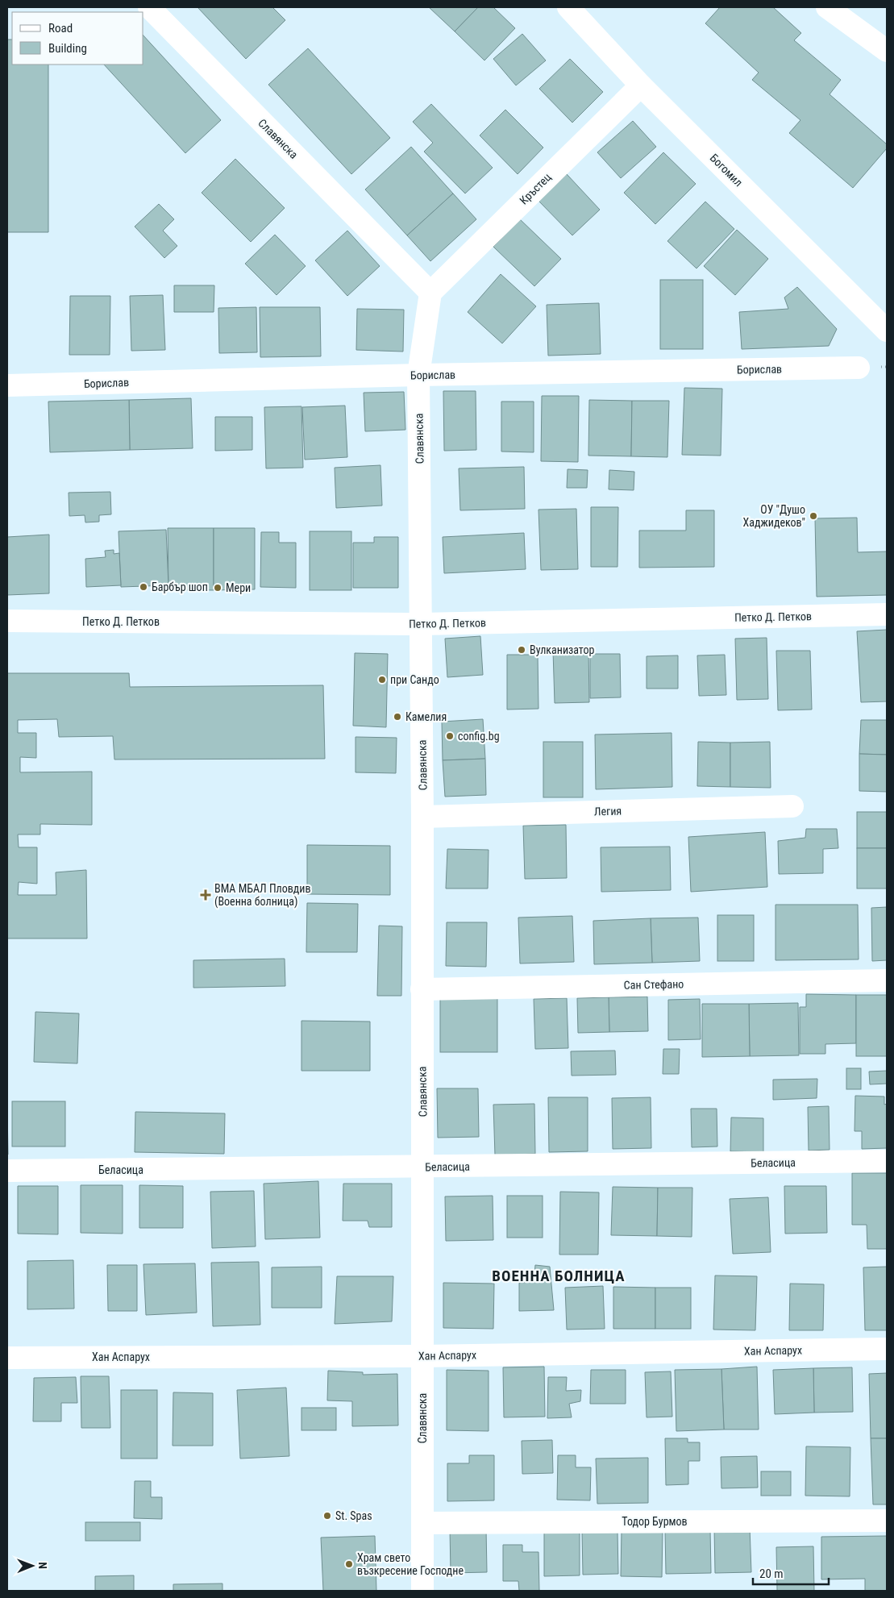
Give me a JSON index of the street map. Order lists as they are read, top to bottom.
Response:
{
  "streets": {
    "street": [
      "Славянска",
      "Богомил",
      "Кръстец",
      "Борислав",
      "Петко Д. Петков",
      "Легия",
      "Сан Стефано",
      "Беласица",
      "Хан Аспарух",
      "Тодор Бурмов"
    ]
  },
  "crossings": [
    ["Славянска", "Кръстец"],
    ["Славянска", "Борислав"],
    ["Славянска", "Петко Д. Петков"],
    ["Славянска", "Легия"],
    ["Славянска", "Сан Стефано"],
    ["Славянска", "Беласица"],
    ["Славянска", "Хан Аспарух"],
    ["Славянска", "Тодор Бурмов"],
    ["Богомил", "Кръстец"]
  ],
  "districts": ["ВОЕННА БОЛНИЦА"],
  "places": {
    "other": [
      "ОУ \"Душо Хаджидеков\"",
      "Барбър шоп",
      "Мери",
      "Вулканизатор",
      "при Сандо",
      "Камелия",
      "config.bg",
      "St. Spas",
      "Храм свето възкресение Господне"
    ],
    "health": ["ВМА МБАЛ Пловдив (Военна болница)"]
  },
  "legend": ["Road", "Building"],
  "scale_bar": "20 m",
  "north": "right"
}
